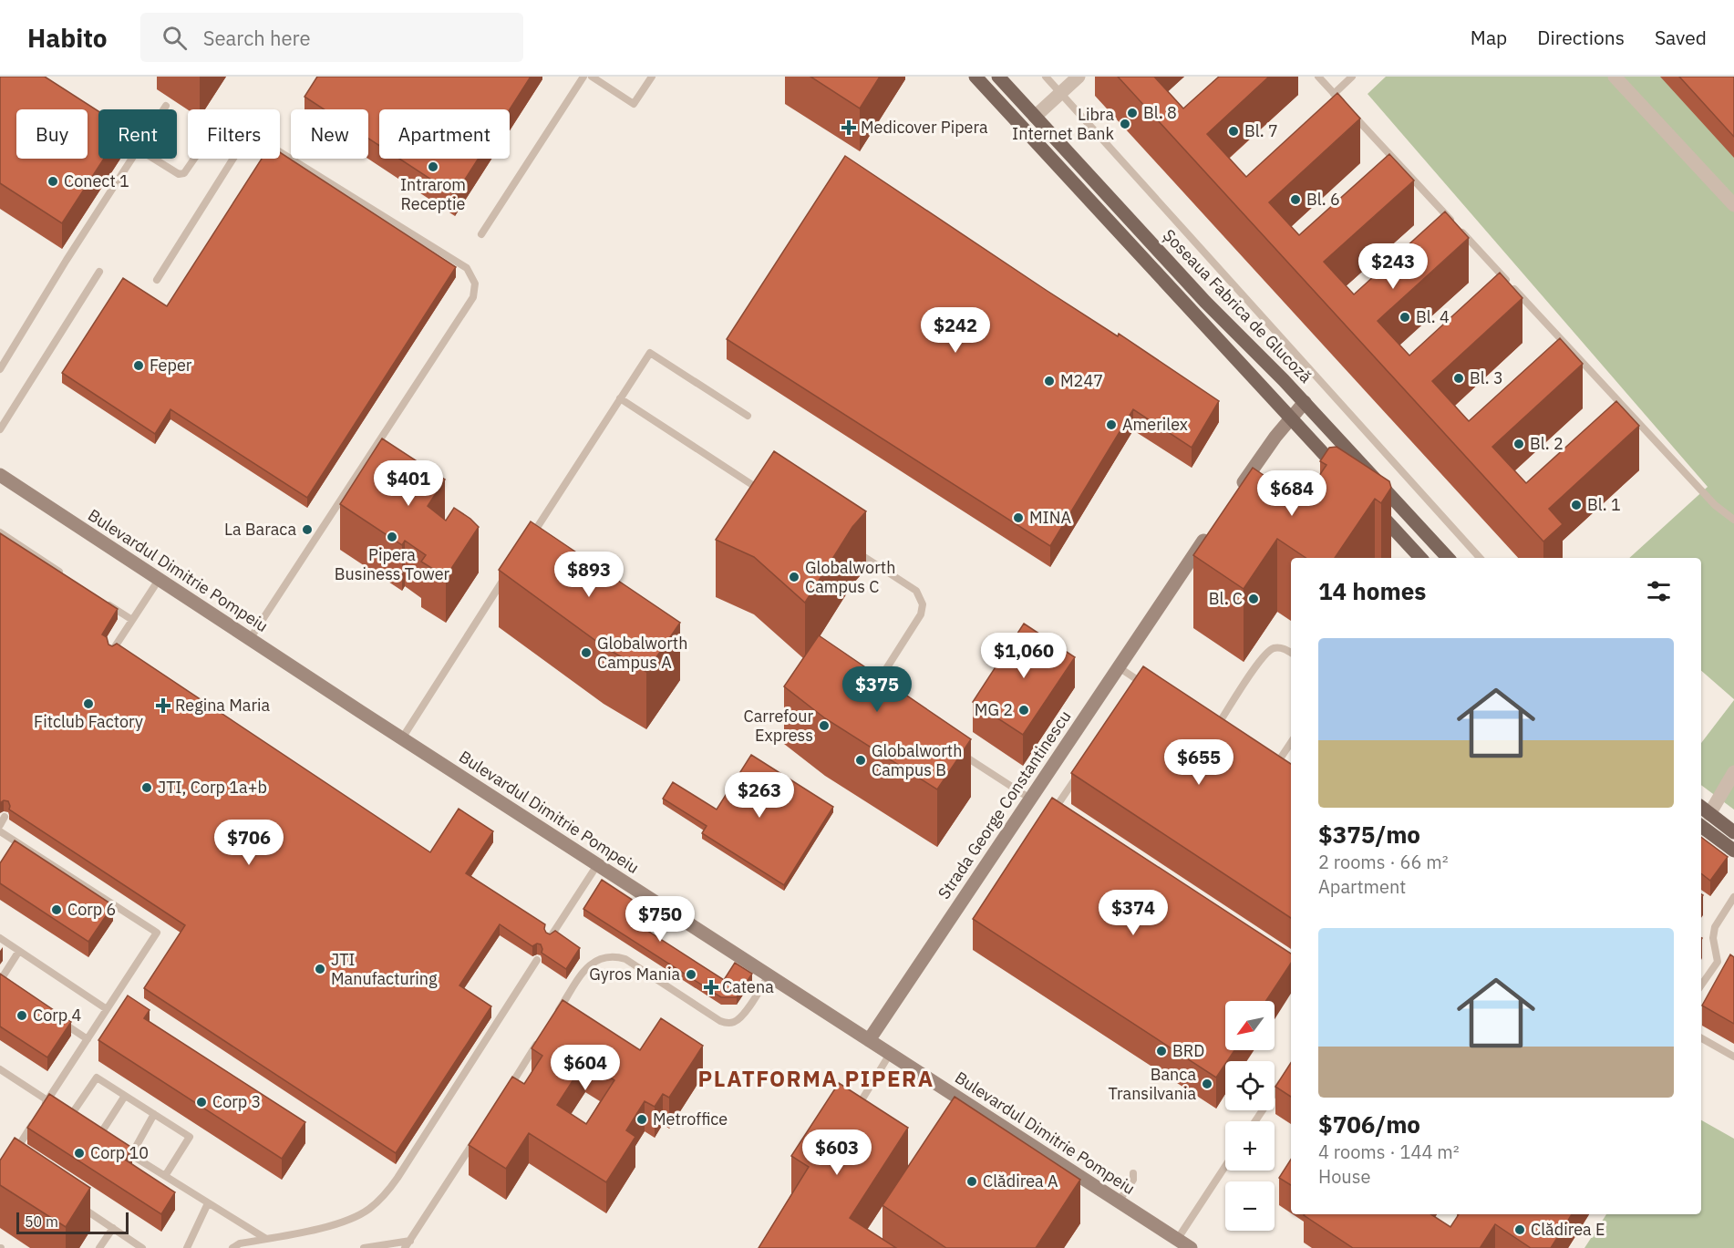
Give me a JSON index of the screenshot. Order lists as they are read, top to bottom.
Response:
{
  "streets": {
    "main road": ["Șoseaua Fabrica de Glucoză"],
    "street": ["Bulevardul Dimitrie Pompeiu", "Strada George Constantinescu"]
  },
  "crossings": [
    ["Bulevardul Dimitrie Pompeiu", "Strada George Constantinescu"]
  ],
  "districts": ["PLATFORMA PIPERA"],
  "places": {
    "other": [
      "Bl. 8",
      "Libra Internet Bank",
      "Bl. 7",
      "Intrarom Receptie",
      "Conect 1",
      "Bl. 6",
      "Bl. 4",
      "Feper",
      "Bl. 3",
      "M247",
      "Amerilex",
      "Bl. 2",
      "Bl. 1",
      "MINA",
      "La Baraca",
      "Pipera Business Tower",
      "Globalworth Campus C",
      "Bl. C",
      "Globalworth Campus A",
      "Fitclub Factory",
      "MG 2",
      "Carrefour Express",
      "Globalworth Campus B",
      "JTI, Corp 1a+b",
      "Corp 6",
      "JTI Manufacturing",
      "Gyros Mania",
      "Corp 4",
      "BRD",
      "Banca Transilvania",
      "Corp 3",
      "Metroffice",
      "Corp 10",
      "Clădirea A",
      "Clădirea E"
    ],
    "health": ["Medicover Pipera", "Regina Maria", "Catena"]
  },
  "scale_bar": "50 m",
  "north": "bottom left",
  "page": {
    "header": "Habito",
    "search": "Search here",
    "nav": ["Map", "Directions", "Saved"],
    "chip": [
      "Buy",
      "Rent",
      "Filters",
      "New",
      "Apartment"
    ],
    "price": [
      "$243",
      "$242",
      "$401",
      "$684",
      "$893",
      "$1,060",
      "$375",
      "$655",
      "$263",
      "$706",
      "$374",
      "$750",
      "$604",
      "$603"
    ],
    "heading": "14 homes",
    "list": [
      {
        "name": "$375/mo",
        "note": "2 rooms · 66 m² · Apartment"
      },
      {
        "name": "$706/mo",
        "note": "4 rooms · 144 m² · House"
      }
    ],
    "map_buttons": ["+", "−"],
    "scale": "50 m"
  }
}
